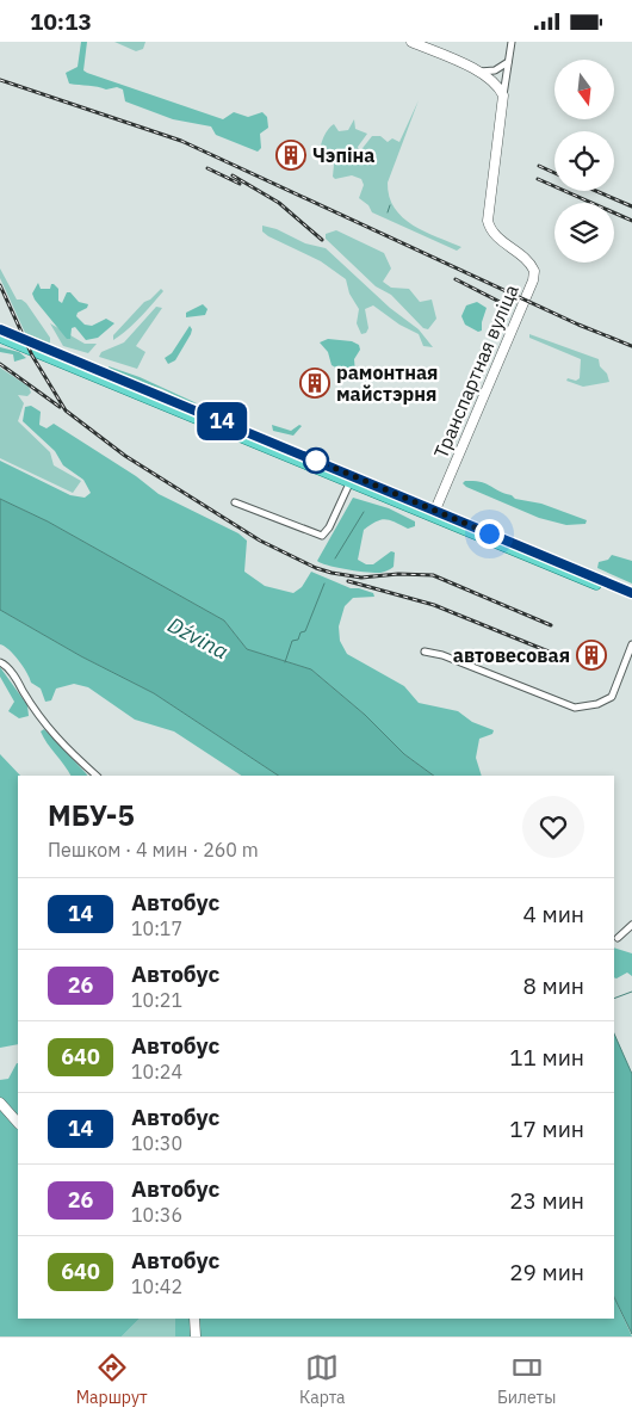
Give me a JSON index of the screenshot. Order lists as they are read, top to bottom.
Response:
{
  "streets": {
    "main road": ["Транспартная вуліца"]
  },
  "water": ["Dźvina"],
  "places": {
    "building": ["Чэпіна", "рамонтная майстэрня", "автовесовая"]
  },
  "lines": ["bus line 14"],
  "north": "bottom",
  "page": {
    "status": "10:13",
    "on_map": "14",
    "heading": ["МБУ-5", "Пешком · 4 мин · 260 m"],
    "list": [
      {
        "mark": "14",
        "name": "Автобус",
        "note": "10:17",
        "value": "4 мин"
      },
      {
        "mark": "26",
        "name": "Автобус",
        "note": "10:21",
        "value": "8 мин"
      },
      {
        "mark": "640",
        "name": "Автобус",
        "note": "10:24",
        "value": "11 мин"
      },
      {
        "mark": "14",
        "name": "Автобус",
        "note": "10:30",
        "value": "17 мин"
      },
      {
        "mark": "26",
        "name": "Автобус",
        "note": "10:36",
        "value": "23 мин"
      },
      {
        "mark": "640",
        "name": "Автобус",
        "note": "10:42",
        "value": "29 мин"
      }
    ],
    "tabs": ["Маршрут", "Карта", "Билеты"]
  }
}
